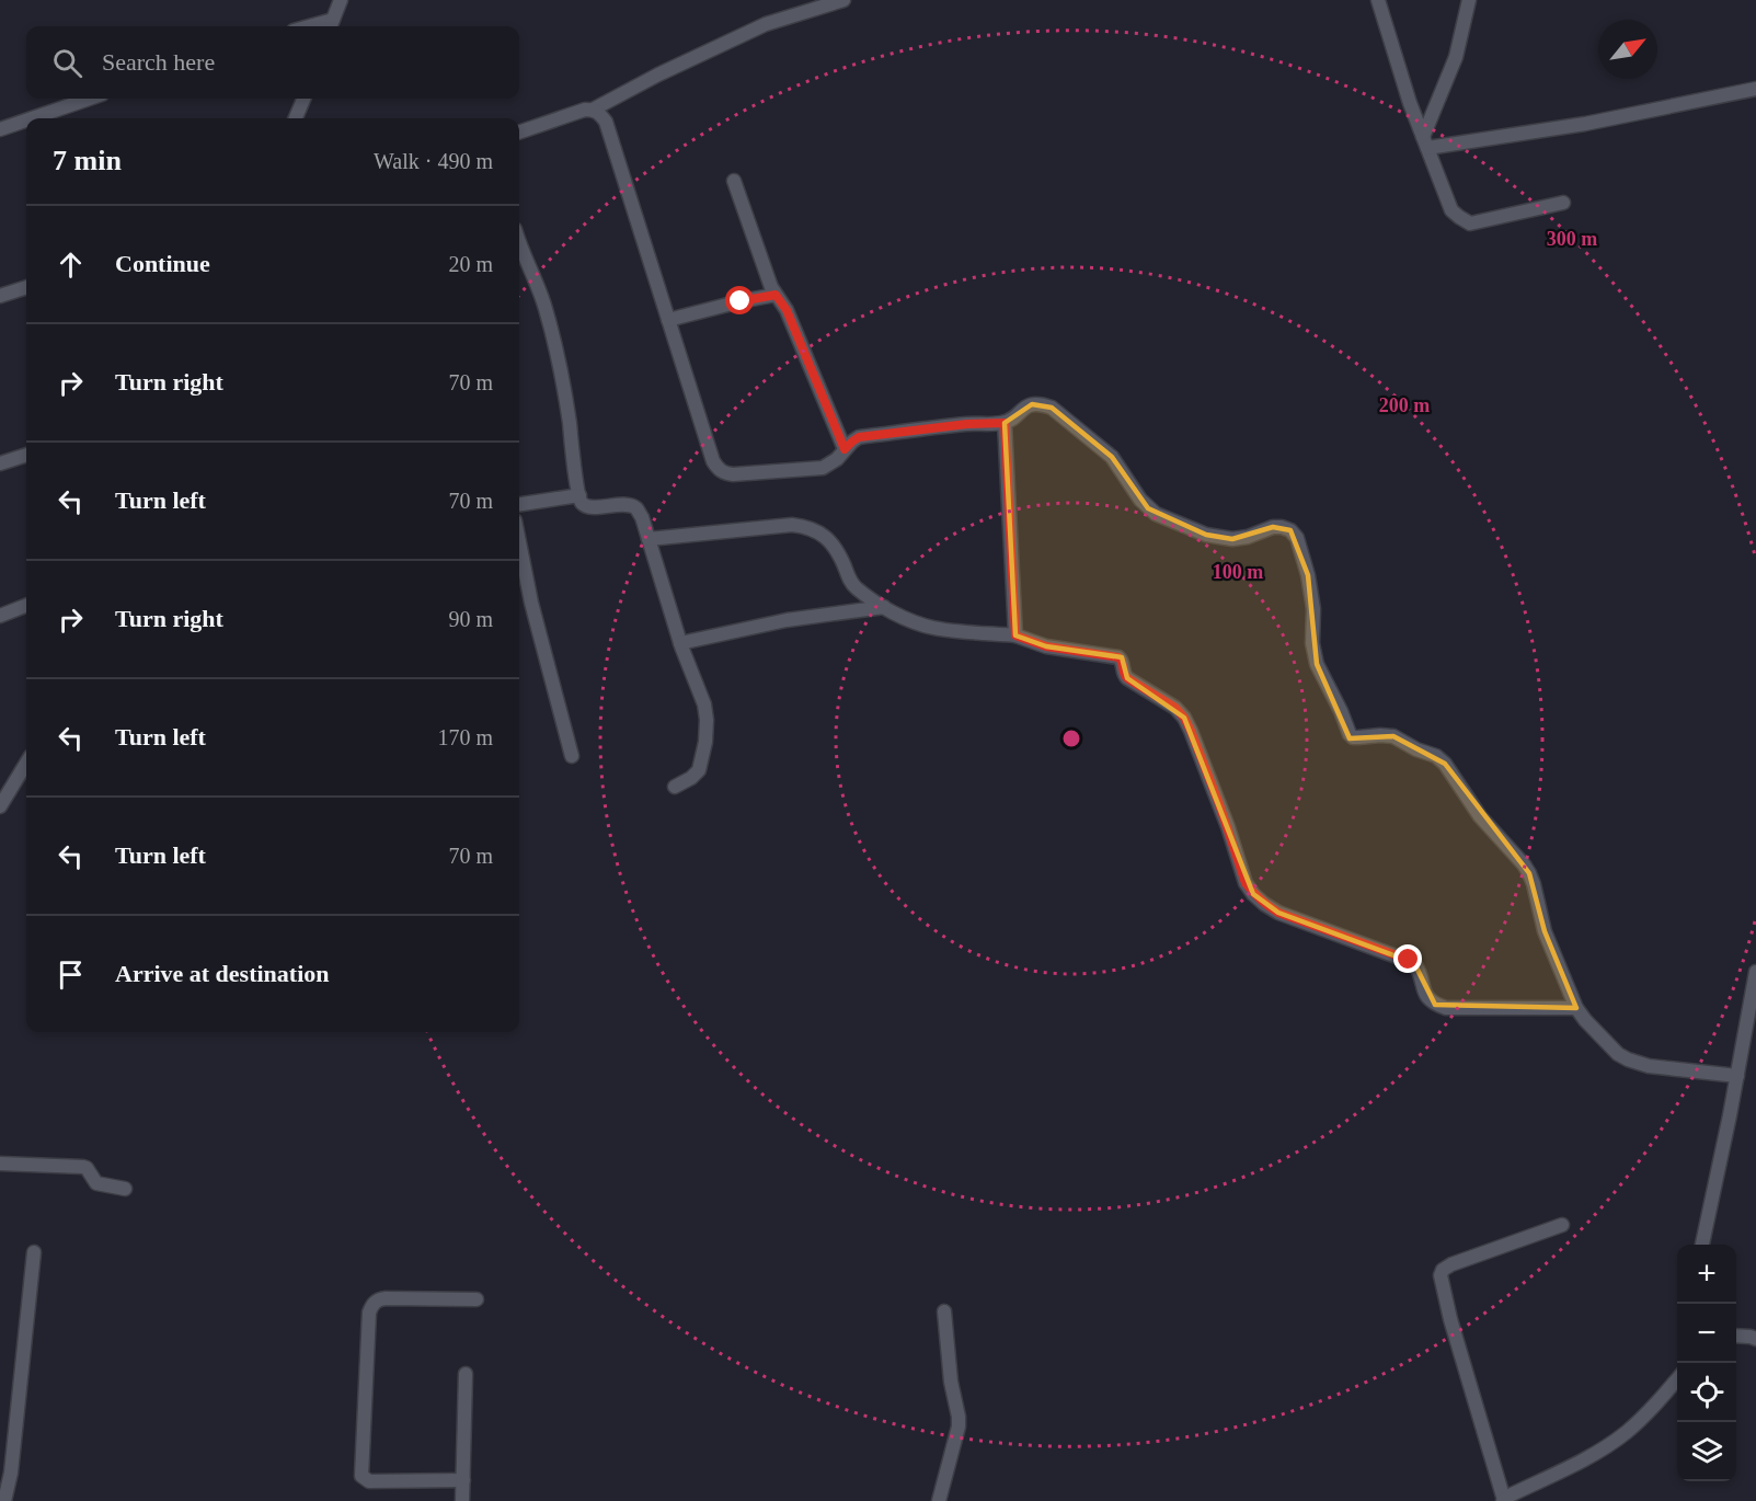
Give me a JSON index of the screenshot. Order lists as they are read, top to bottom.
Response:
{
  "north": "top right",
  "page": {
    "search": "Search here",
    "heading": ["7 min", "Walk · 490 m"],
    "list": [
      ["Continue", "20 m"],
      ["Turn right", "70 m"],
      ["Turn left", "70 m"],
      ["Turn right", "90 m"],
      ["Turn left", "170 m"],
      ["Turn left", "70 m"],
      "Arrive at destination"
    ],
    "map_buttons": ["+", "−"]
  },
  "rings": ["300 m", "200 m", "100 m"]
}
